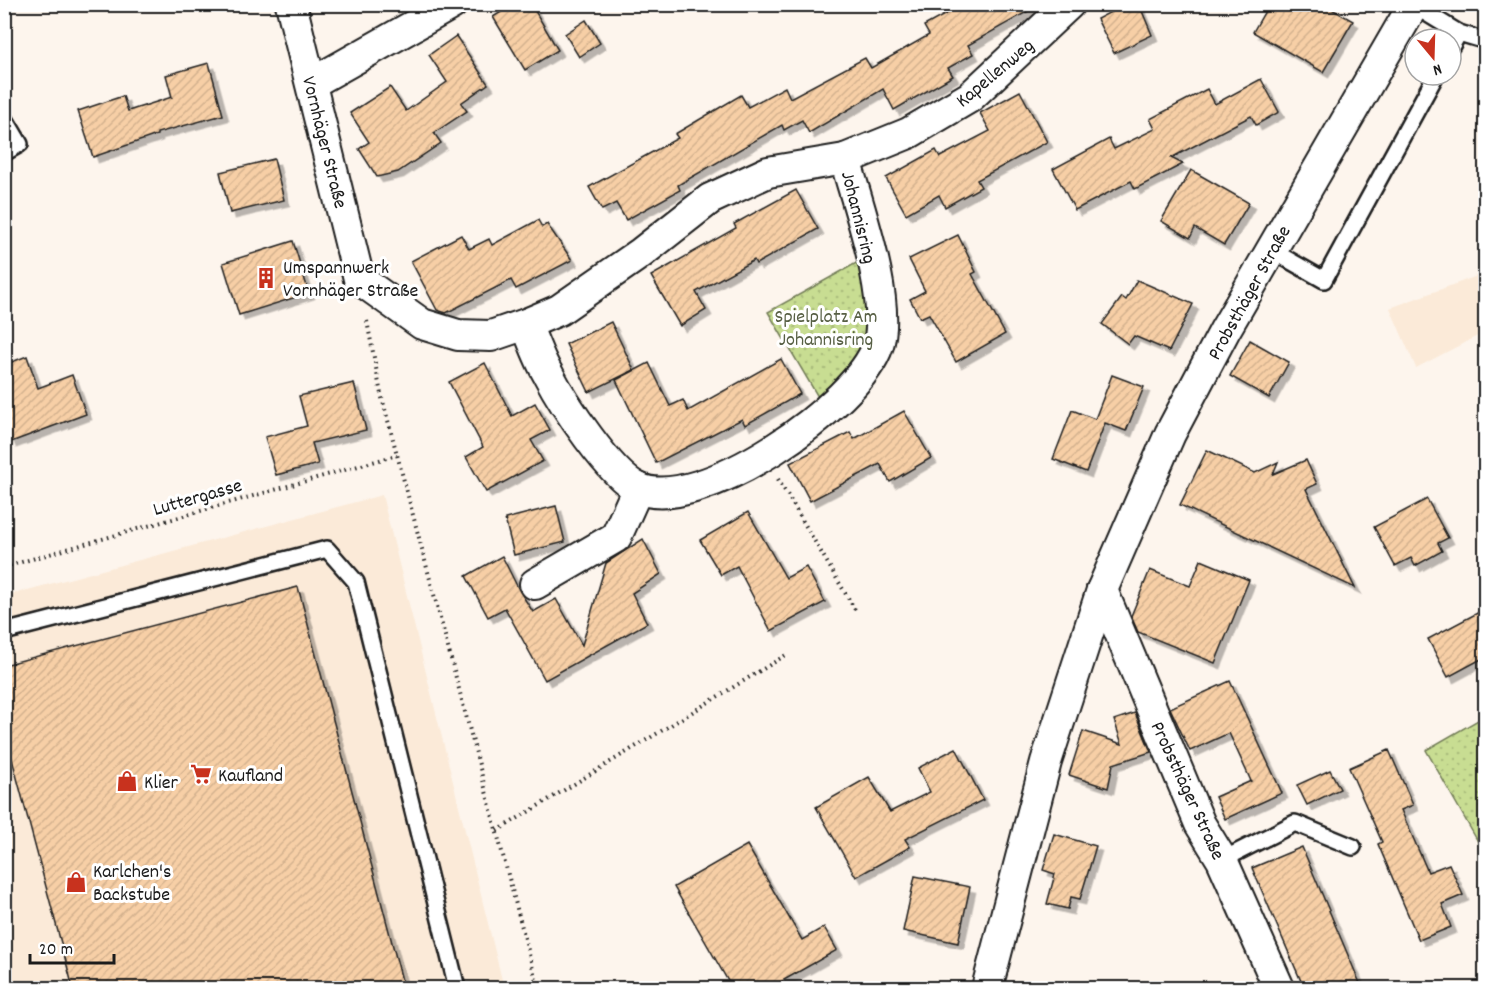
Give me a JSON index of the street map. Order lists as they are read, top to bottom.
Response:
{
  "streets": {
    "street": [
      "Kapellenweg",
      "Vornhäger Straße",
      "Johannisring",
      "Probsthäger Straße"
    ],
    "path": ["Luttergasse"]
  },
  "crossings": [
    ["Kapellenweg", "Johannisring"],
    ["Vornhäger Straße", "Johannisring"]
  ],
  "parks": ["Spielplatz Am Johannisring"],
  "places": {
    "building": ["Umspannwerk Vornhäger Straße"],
    "supermarket": ["Kaufland"],
    "shop": ["Klier", "Karlchen's Backstube"]
  },
  "scale_bar": "20 m",
  "north": "bottom"
}
